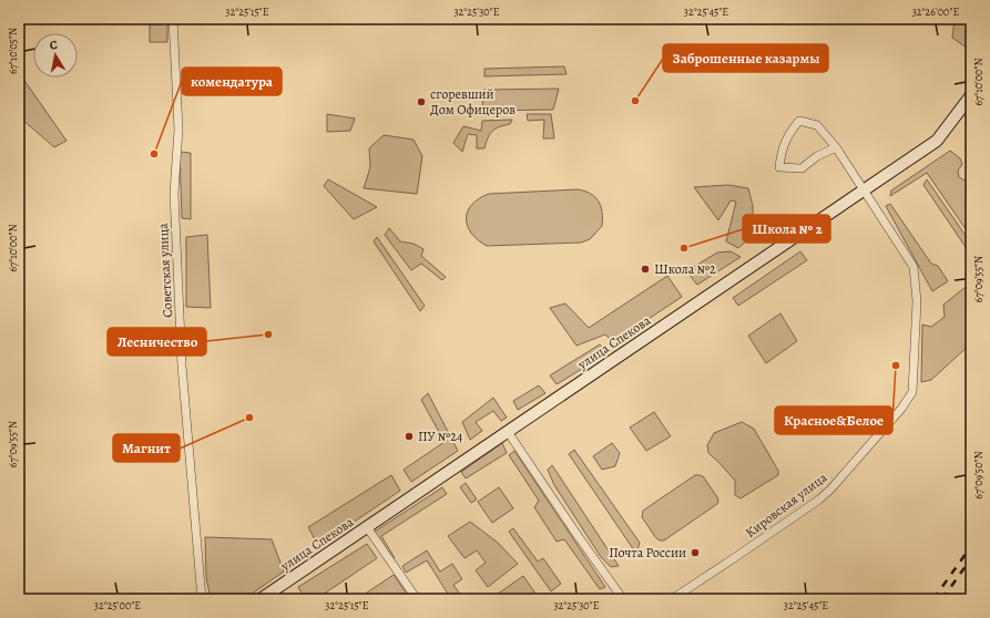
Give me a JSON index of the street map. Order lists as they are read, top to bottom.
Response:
{
  "streets": {
    "main road": ["улица Спекова"],
    "street": ["Советская улица", "Кировская улица"]
  },
  "crossings": [
    ["улица Спекова", "Кировская улица"]
  ],
  "places": [
    "Заброшенные казармы",
    "сгоревший Дом Офицеров",
    "комендатура",
    "Школа № 2",
    "Школа №2",
    "Лесничество",
    "Красное&Белое",
    "Магнит",
    "ПУ №24",
    "Почта России"
  ],
  "north": "top",
  "coordinates": [
    "32°25'15\"E",
    "32°25'30\"E",
    "32°25'45\"E",
    "32°26'00\"E",
    "67°10'05\"N",
    "67°10'00\"N",
    "67°09'55\"N",
    "67°09'50\"N",
    "32°25'00\"E"
  ]
}
